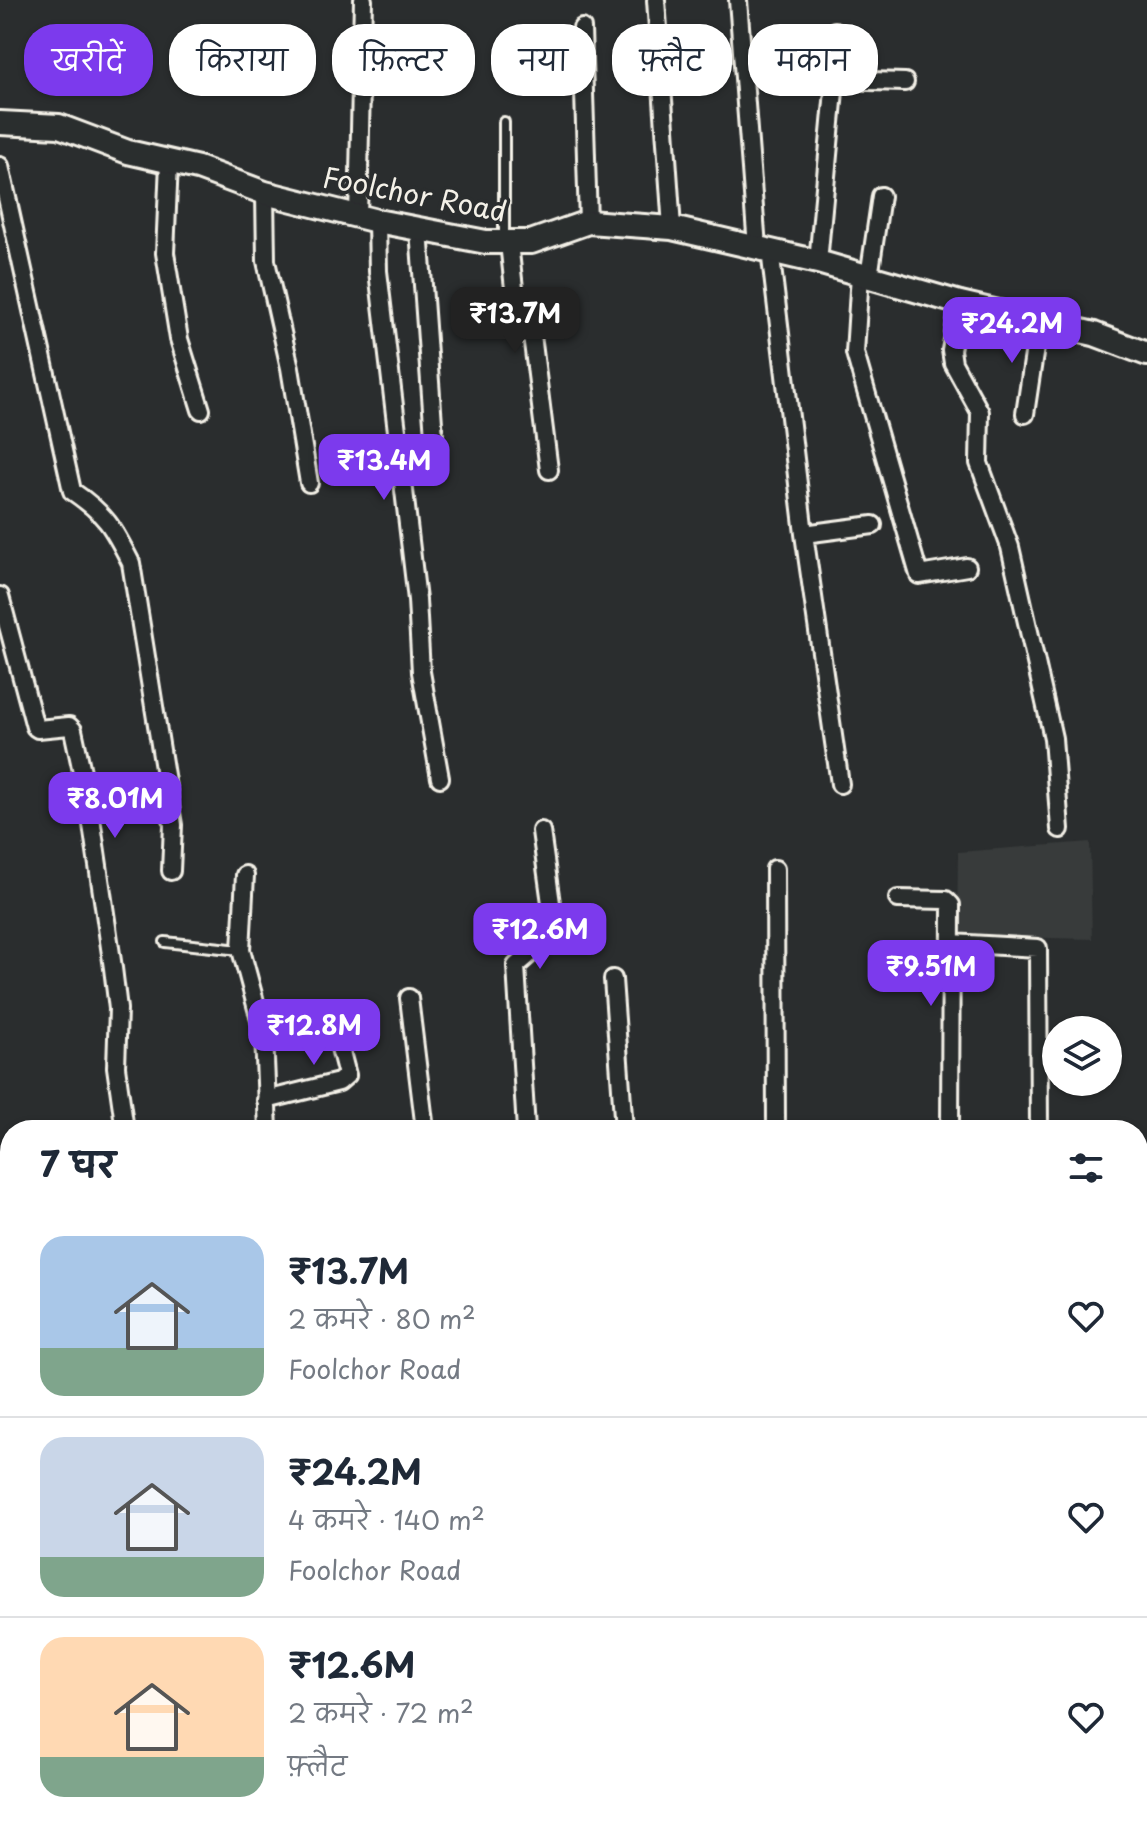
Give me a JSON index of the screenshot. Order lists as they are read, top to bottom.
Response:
{
  "streets": {
    "street": ["Foolchor Road"]
  },
  "page": {
    "chip": [
      "खरीदें",
      "किराया",
      "फ़िल्टर",
      "नया",
      "फ़्लैट",
      "मकान"
    ],
    "price": [
      "₹13.7M",
      "₹24.2M",
      "₹13.4M",
      "₹8.01M",
      "₹12.6M",
      "₹9.51M",
      "₹12.8M"
    ],
    "heading": "7 घर",
    "list": [
      {
        "name": "₹13.7M",
        "note": "2 कमरे · 80 m² · Foolchor Road"
      },
      {
        "name": "₹24.2M",
        "note": "4 कमरे · 140 m² · Foolchor Road"
      },
      {
        "name": "₹12.6M",
        "note": "2 कमरे · 72 m² · फ़्लैट"
      }
    ]
  }
}
